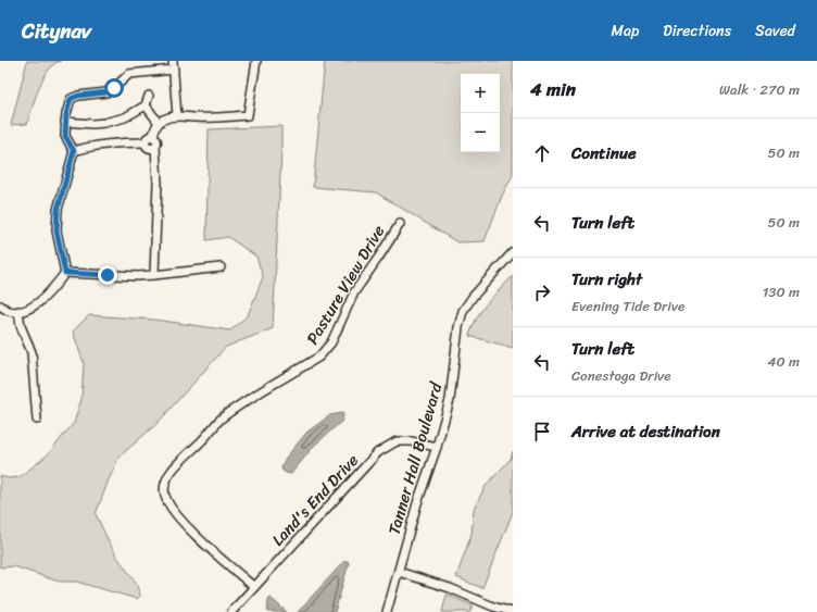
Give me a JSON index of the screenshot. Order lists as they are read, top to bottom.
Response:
{
  "streets": {
    "street": ["Pasture View Drive", "Tanner Hall Boulevard", "Land's End Drive"]
  },
  "crossings": [
    ["Pasture View Drive", "Land's End Drive"],
    ["Tanner Hall Boulevard", "Land's End Drive"]
  ],
  "page": {
    "header": "Citynav",
    "nav": ["Map", "Directions", "Saved"],
    "heading": ["4 min", "Walk · 270 m"],
    "map_buttons": ["+", "−"],
    "list": [
      ["Continue", "50 m"],
      ["Turn left", "50 m"],
      ["Turn right", "Evening Tide Drive", "130 m"],
      ["Turn left", "Conestoga Drive", "40 m"],
      "Arrive at destination"
    ]
  }
}
